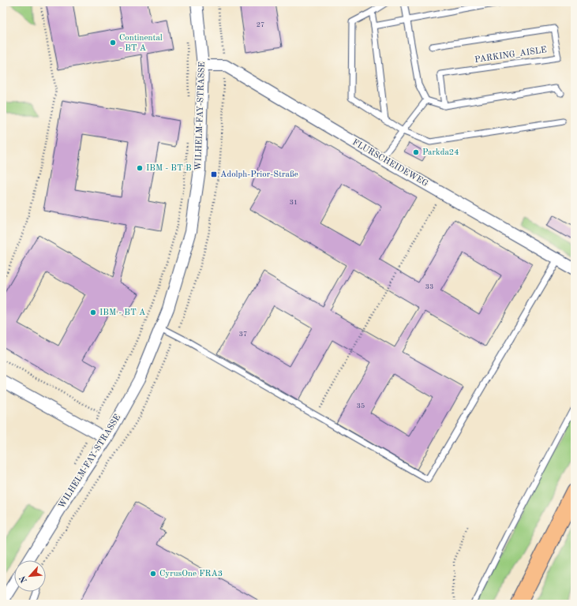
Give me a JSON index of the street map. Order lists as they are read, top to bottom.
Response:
{
  "streets": {
    "street": ["WILHELM-FAY-STRASSE", "FLURSCHEIDEWEG"],
    "lane": ["PARKING_AISLE"]
  },
  "crossings": [
    ["WILHELM-FAY-STRASSE", "FLURSCHEIDEWEG"]
  ],
  "places": {
    "other": [
      "Continental - BT A",
      "Parkda24",
      "IBM - BT B",
      "IBM - BT A",
      "CyrusOne FRA3"
    ],
    "transit": ["Adolph-Prior-Straße"]
  },
  "house_numbers": [
    "27",
    "31",
    "33",
    "37",
    "35"
  ],
  "north": "bottom left"
}
